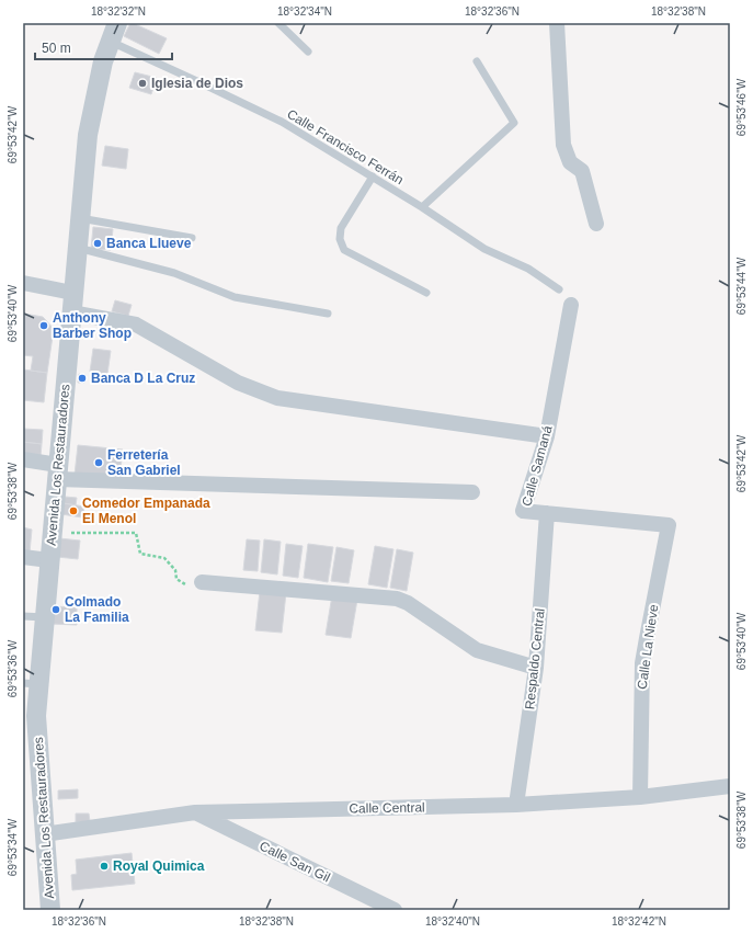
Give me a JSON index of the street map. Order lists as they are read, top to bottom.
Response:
{
  "streets": {
    "street": [
      "Avenida Los Restauradores",
      "Calle Samaná",
      "Calle La Nieve",
      "Respaldo Central",
      "Calle Central",
      "Calle San Gil"
    ],
    "lane": ["Calle Francisco Ferrán"]
  },
  "crossings": [
    ["Calle Francisco Ferrán", "Avenida Los Restauradores"],
    ["Avenida Los Restauradores", "Calle Central"],
    ["Calle Samaná", "Calle La Nieve"],
    ["Calle Samaná", "Respaldo Central"],
    ["Calle La Nieve", "Calle Central"],
    ["Respaldo Central", "Calle Central"],
    ["Calle Central", "Calle San Gil"]
  ],
  "places": [
    "Iglesia de Dios",
    "Banca Llueve",
    "Anthony Barber Shop",
    "Banca D La Cruz",
    "Ferretería San Gabriel",
    "Comedor Empanada El Menol",
    "Colmado La Familia",
    "Royal Quimica"
  ],
  "scale_bar": "50 m",
  "coordinates": [
    "18°32'32\"N",
    "18°32'34\"N",
    "18°32'36\"N",
    "18°32'38\"N",
    "69°53'46\"W",
    "69°53'42\"W",
    "69°53'44\"W",
    "69°53'40\"W",
    "69°53'38\"W",
    "69°53'36\"W",
    "69°53'34\"W",
    "18°32'40\"N",
    "18°32'42\"N"
  ]
}
